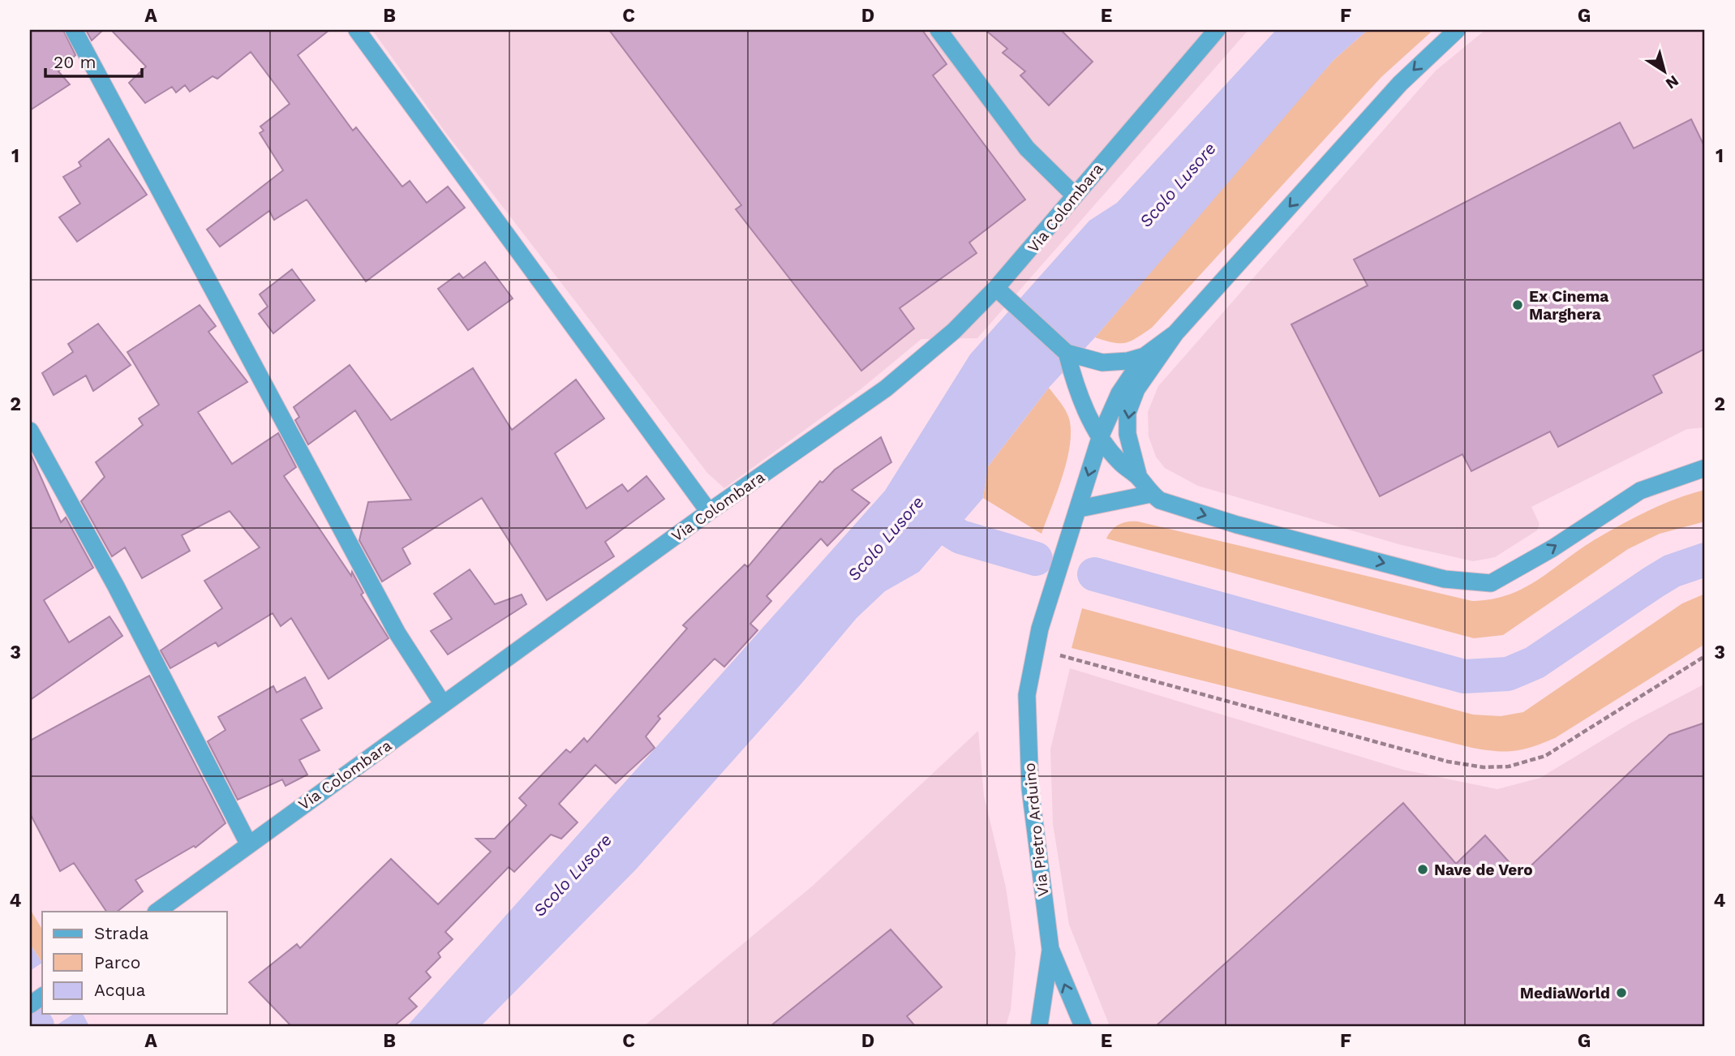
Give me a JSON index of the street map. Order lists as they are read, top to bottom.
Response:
{
  "streets": {
    "street": ["Via Colombara", "Via Pietro Arduino"]
  },
  "water": ["Scolo Lusore"],
  "places": ["Ex Cinema Marghera", "Nave de Vero", "MediaWorld"],
  "legend": ["Strada", "Parco", "Acqua"],
  "scale_bar": "20 m",
  "north": "bottom right",
  "grid": {
    "columns": [
      "A",
      "B",
      "C",
      "D",
      "E",
      "F",
      "G"
    ],
    "rows": [
      "1",
      "2",
      "3",
      "4"
    ]
  }
}
